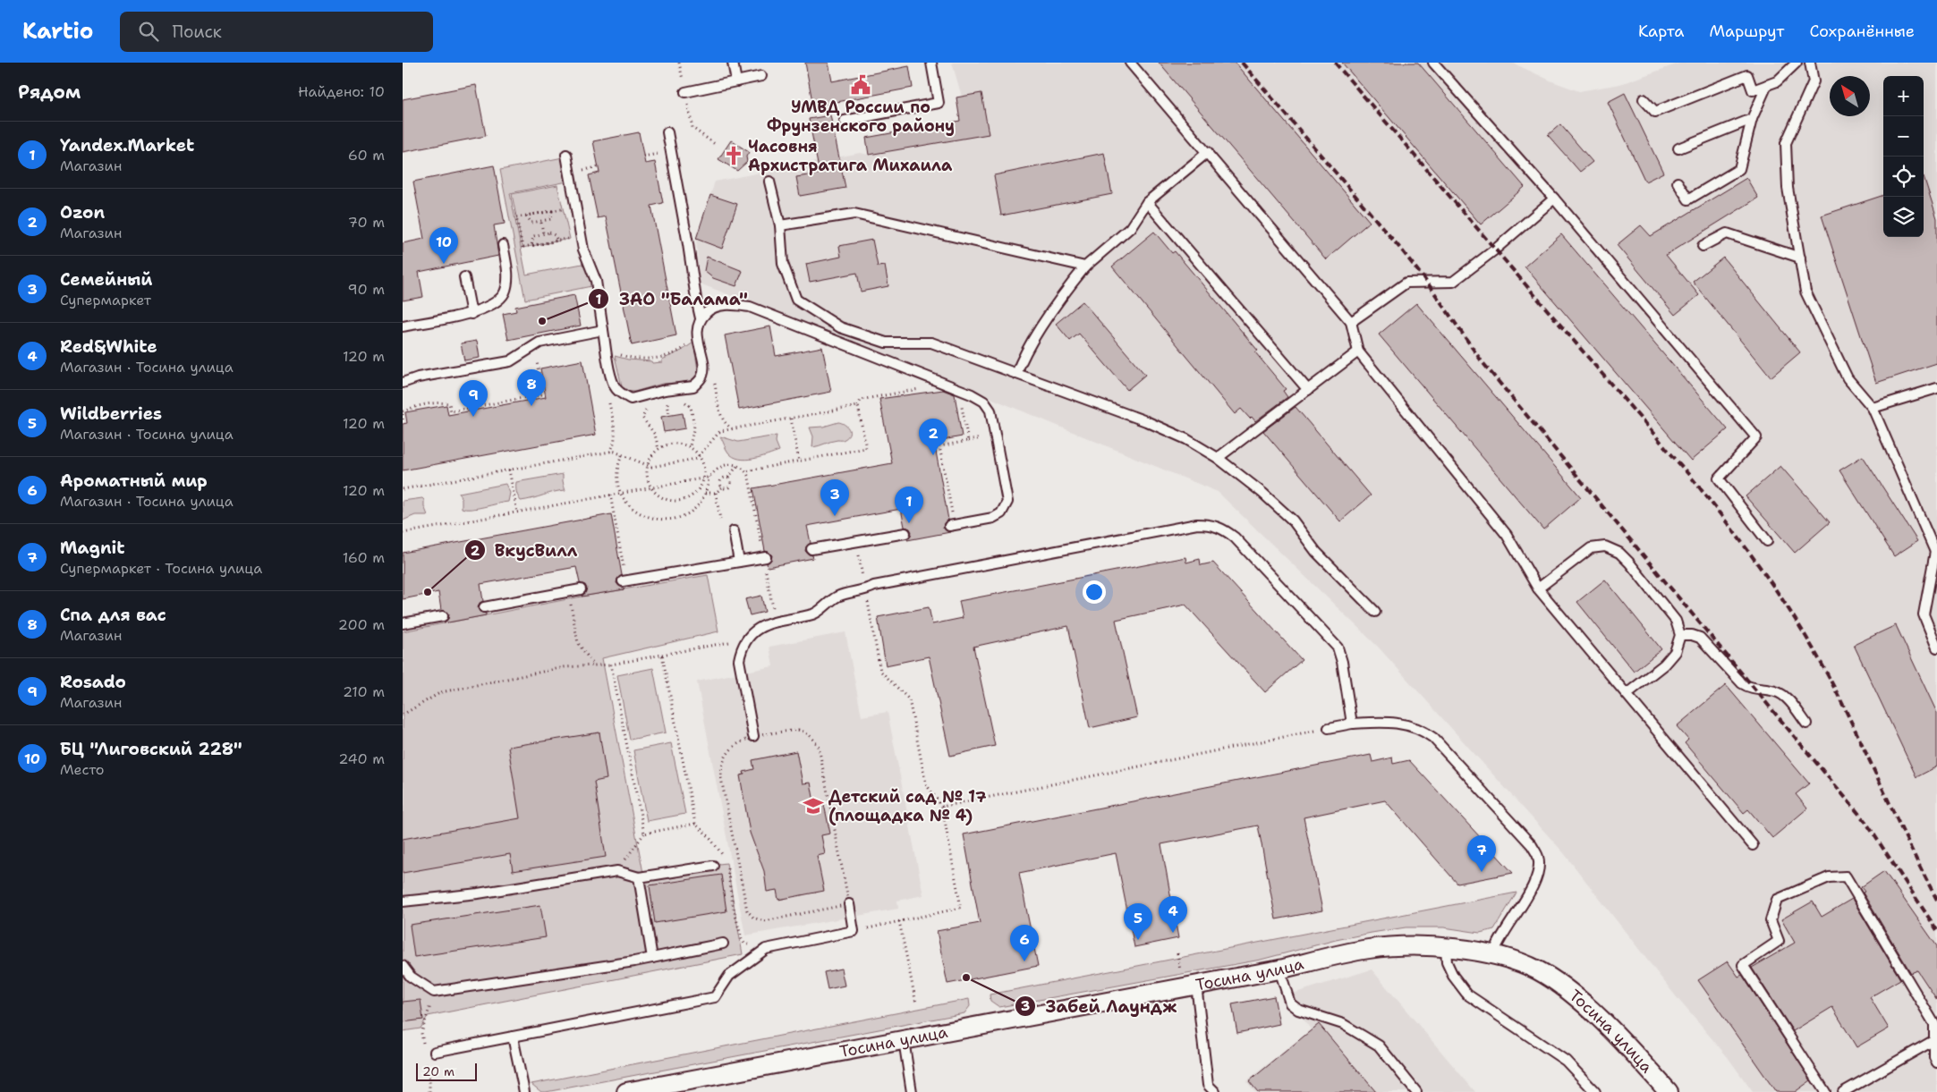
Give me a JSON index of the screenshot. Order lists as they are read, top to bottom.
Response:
{
  "streets": {
    "street": ["Тосина улица"]
  },
  "places": {
    "public building": ["УМВД России по Фрунзенского району"],
    "church": ["Часовня Архистратига Михаила"],
    "other": ["ЗАО \"Балама\"", "ВкусВилл", "Забей Лаундж"],
    "school or university": ["Детский сад № 17 (площадка № 4)"]
  },
  "scale_bar": "20 m",
  "north": "top left",
  "page": {
    "header": "Kartio",
    "search": "Поиск",
    "nav": ["Карта", "Маршрут", "Сохранённые"],
    "heading": ["Рядом", "Найдено: 10"],
    "map_buttons": ["+", "−"],
    "list": [
      {
        "mark": "1",
        "name": "Yandex.Market",
        "note": "Магазин",
        "value": "60 m"
      },
      {
        "mark": "2",
        "name": "Ozon",
        "note": "Магазин",
        "value": "70 m"
      },
      {
        "mark": "3",
        "name": "Семейный",
        "note": "Супермаркет",
        "value": "90 m"
      },
      {
        "mark": "4",
        "name": "Red&White",
        "note": "Магазин · Тосина улица",
        "value": "120 m"
      },
      {
        "mark": "5",
        "name": "Wildberries",
        "note": "Магазин · Тосина улица",
        "value": "120 m"
      },
      {
        "mark": "6",
        "name": "Ароматный мир",
        "note": "Магазин · Тосина улица",
        "value": "120 m"
      },
      {
        "mark": "7",
        "name": "Magnit",
        "note": "Супермаркет · Тосина улица",
        "value": "160 m"
      },
      {
        "mark": "8",
        "name": "Спа для вас",
        "note": "Магазин",
        "value": "200 m"
      },
      {
        "mark": "9",
        "name": "Rosado",
        "note": "Магазин",
        "value": "210 m"
      },
      {
        "mark": "10",
        "name": "БЦ \"Лиговский 228\"",
        "note": "Место",
        "value": "240 m"
      }
    ],
    "pins": [
      "10",
      "8",
      "9",
      "2",
      "3",
      "1",
      "7",
      "4",
      "5",
      "6"
    ],
    "scale": "20 m"
  }
}
